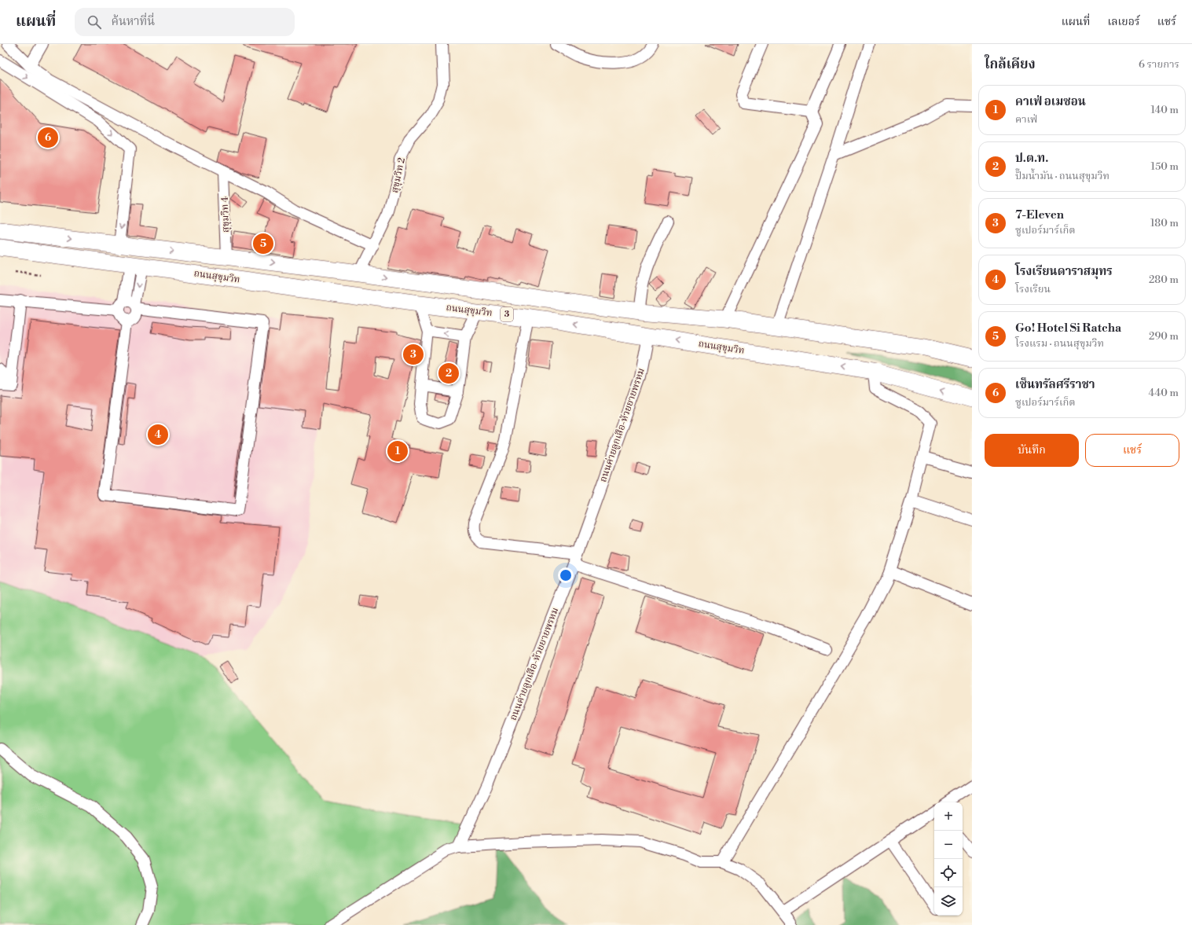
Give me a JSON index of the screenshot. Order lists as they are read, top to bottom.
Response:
{
  "streets": {
    "highway": ["ถนนสุขุมวิท", "3"],
    "street": ["สุขุมวิท 2", "สุขุมวิท 4", "ถนนค่ายลูกเสึอ-ห้วยยายพรหม"]
  },
  "crossings": [
    ["สุขุมวิท 2", "3"],
    ["สุขุมวิท 4", "3"],
    ["ถนนสุขุมวิท", "ถนนค่ายลูกเสึอ-ห้วยยายพรหม"]
  ],
  "page": {
    "header": "แผนที่",
    "search": "ค้นหาที่นี่",
    "nav": ["แผนที่", "เลเยอร์", "แชร์"],
    "heading": ["ใกล้เคียง", "6 รายการ"],
    "list": [
      {
        "mark": "1",
        "name": "คาเฟ่ อเมซอน",
        "note": "คาเฟ่",
        "value": "140 m"
      },
      {
        "mark": "2",
        "name": "ป.ต.ท.",
        "note": "ปั๊มน้ำมัน · ถนนสุขุมวิท",
        "value": "150 m"
      },
      {
        "mark": "3",
        "name": "7-Eleven",
        "note": "ซูเปอร์มาร์เก็ต",
        "value": "180 m"
      },
      {
        "mark": "4",
        "name": "โรงเรียนดาราสมุทร",
        "note": "โรงเรียน",
        "value": "280 m"
      },
      {
        "mark": "5",
        "name": "Go! Hotel Si Ratcha",
        "note": "โรงแรม · ถนนสุขุมวิท",
        "value": "290 m"
      },
      {
        "mark": "6",
        "name": "เซ็นทรัลศรีราชา",
        "note": "ซูเปอร์มาร์เก็ต",
        "value": "440 m"
      }
    ],
    "pins": [
      "6",
      "5",
      "3",
      "2",
      "4",
      "1"
    ],
    "buttons": ["บันทึก", "แชร์"],
    "map_buttons": ["+", "−"]
  }
}
